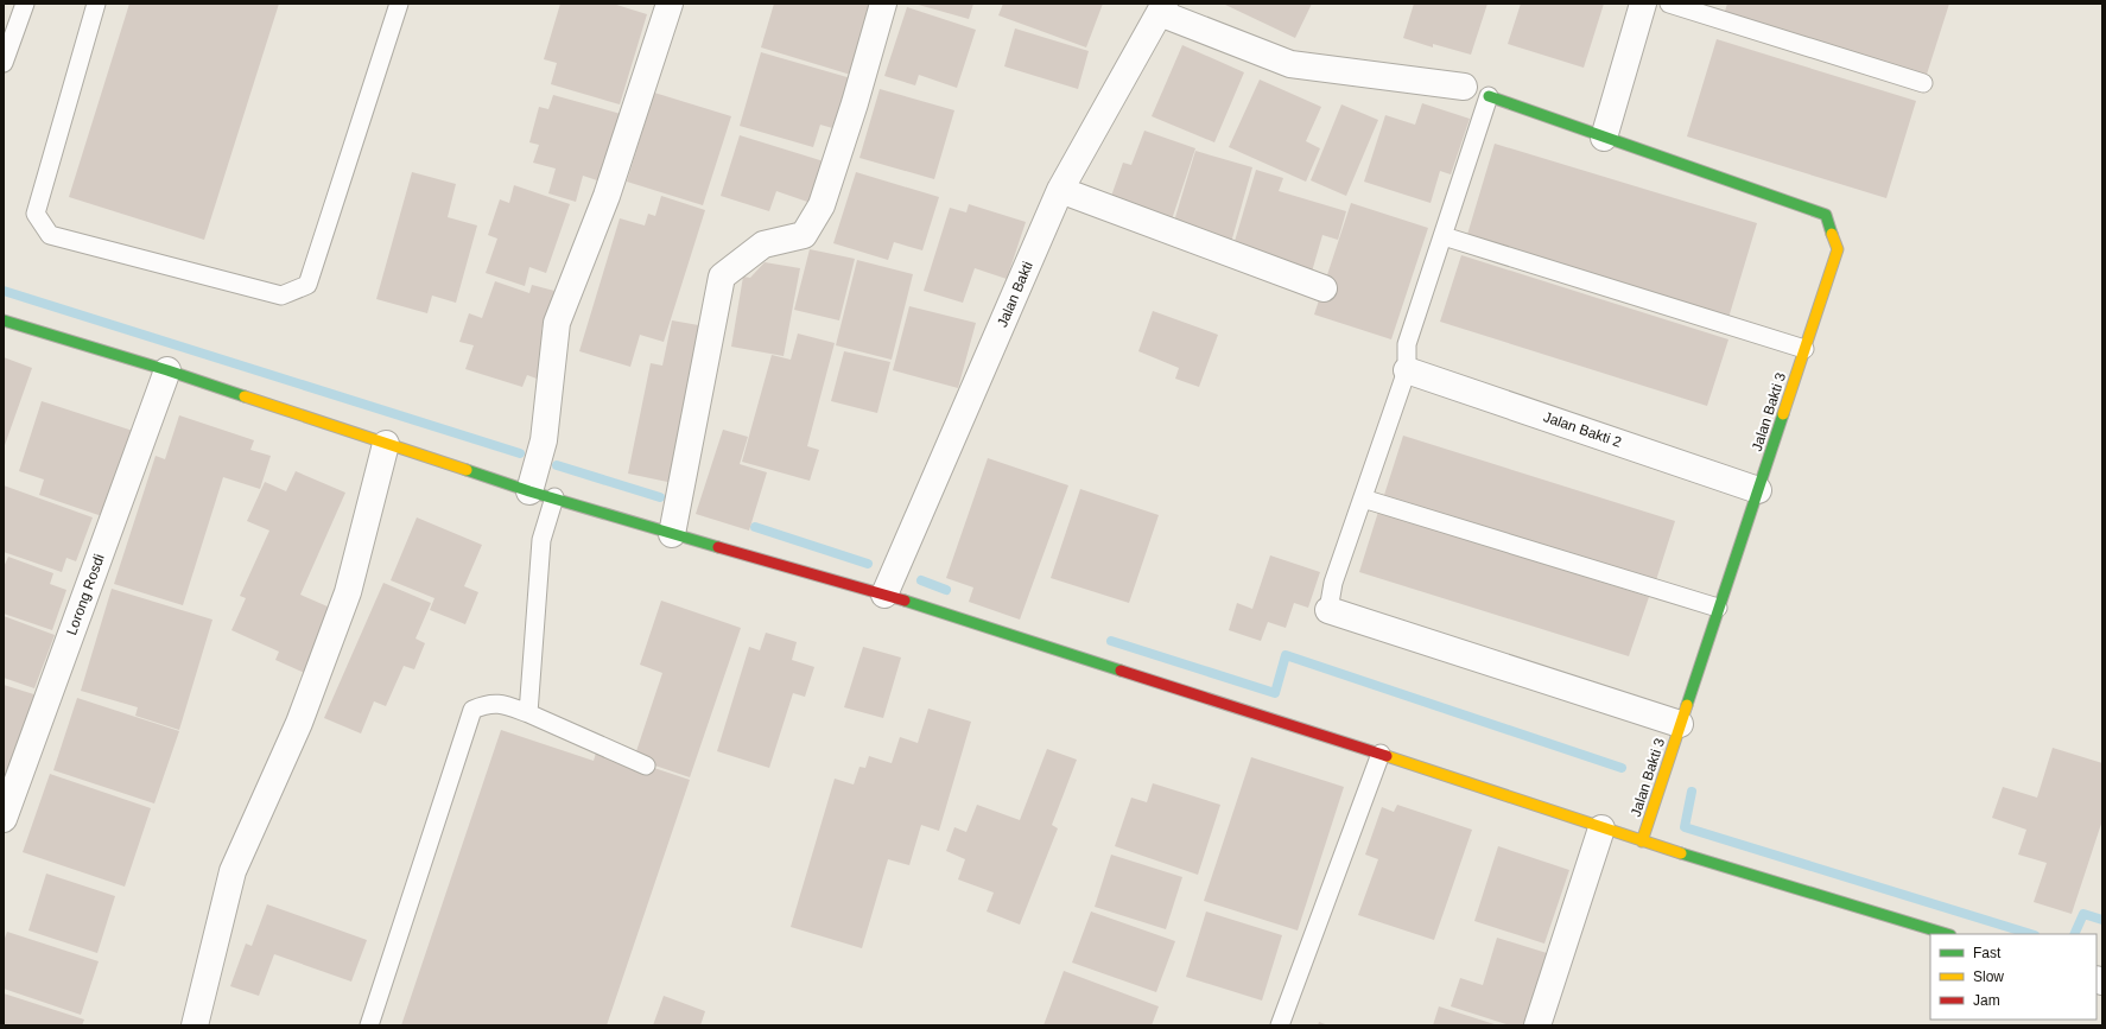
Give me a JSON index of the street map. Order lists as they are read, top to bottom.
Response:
{
  "streets": {
    "street": [
      "Jalan Bakti",
      "Jalan Bakti 3",
      "Jalan Bakti 2",
      "Lorong Rosdi"
    ]
  },
  "crossings": [
    ["Jalan Bakti 3", "Jalan Bakti 2"]
  ],
  "legend": ["Fast", "Slow", "Jam"]
}
